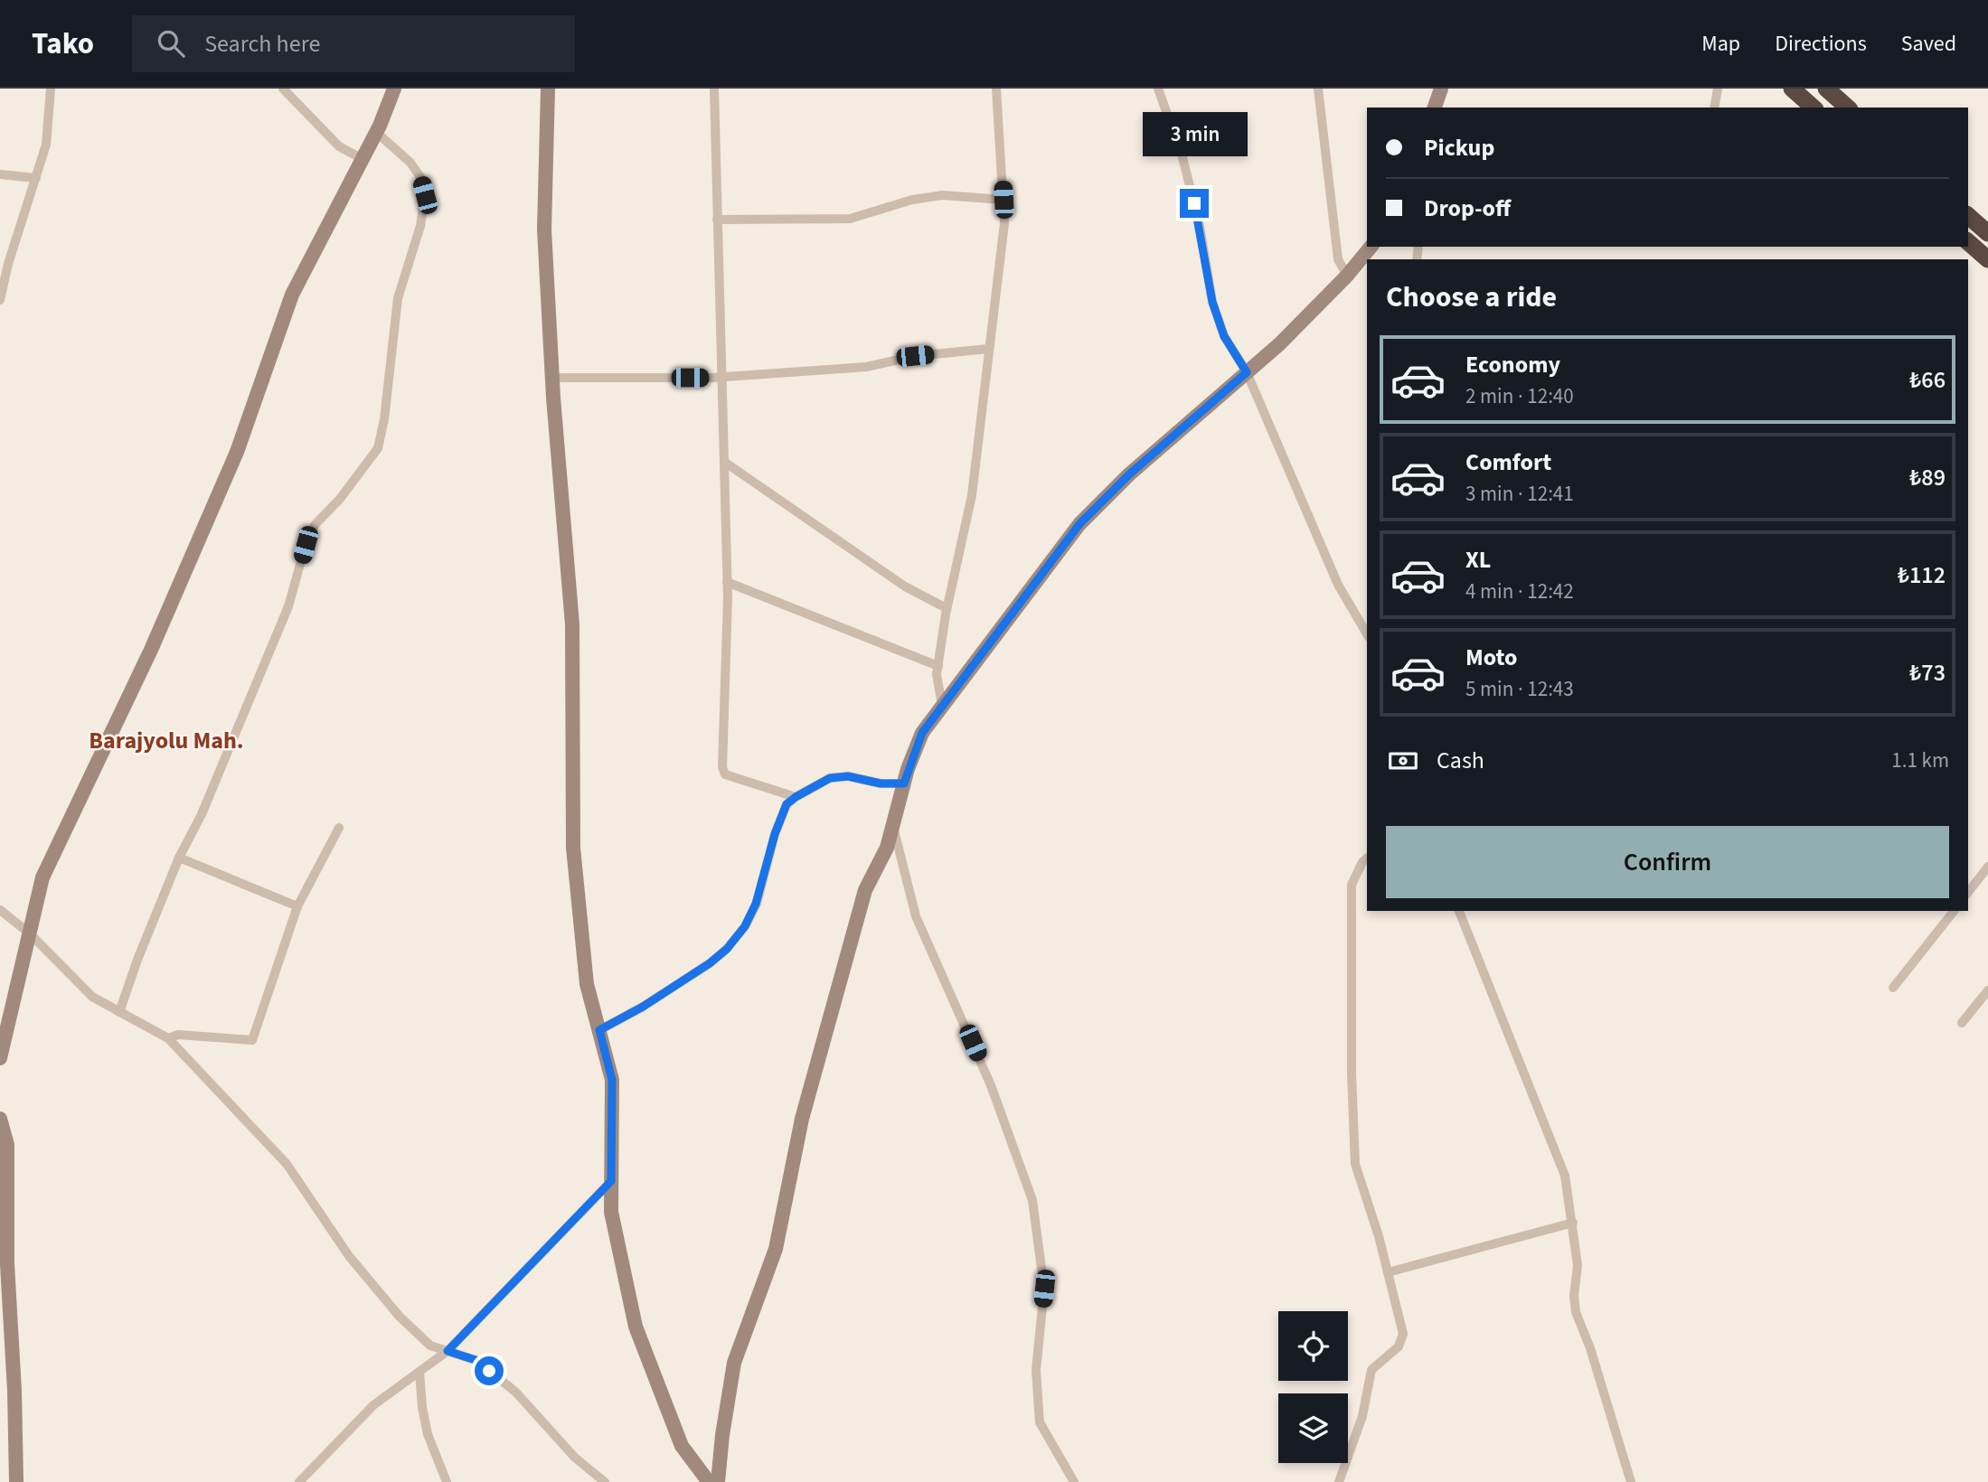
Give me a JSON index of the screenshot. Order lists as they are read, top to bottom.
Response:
{
  "districts": ["Barajyolu Mah."],
  "page": {
    "header": "Tako",
    "search": "Search here",
    "nav": ["Map", "Directions", "Saved"],
    "banner": ["Pickup", "Drop-off"],
    "bubble": "3 min",
    "heading": "Choose a ride",
    "list": [
      {
        "name": "Economy",
        "note": "2 min · 12:40",
        "value": "₺66"
      },
      {
        "name": "Comfort",
        "note": "3 min · 12:41",
        "value": "₺89"
      },
      {
        "name": "XL",
        "note": "4 min · 12:42",
        "value": "₺112"
      },
      {
        "name": "Moto",
        "note": "5 min · 12:43",
        "value": "₺73"
      }
    ],
    "pay": ["Cash", "1.1 km"],
    "buttons": "Confirm"
  }
}
